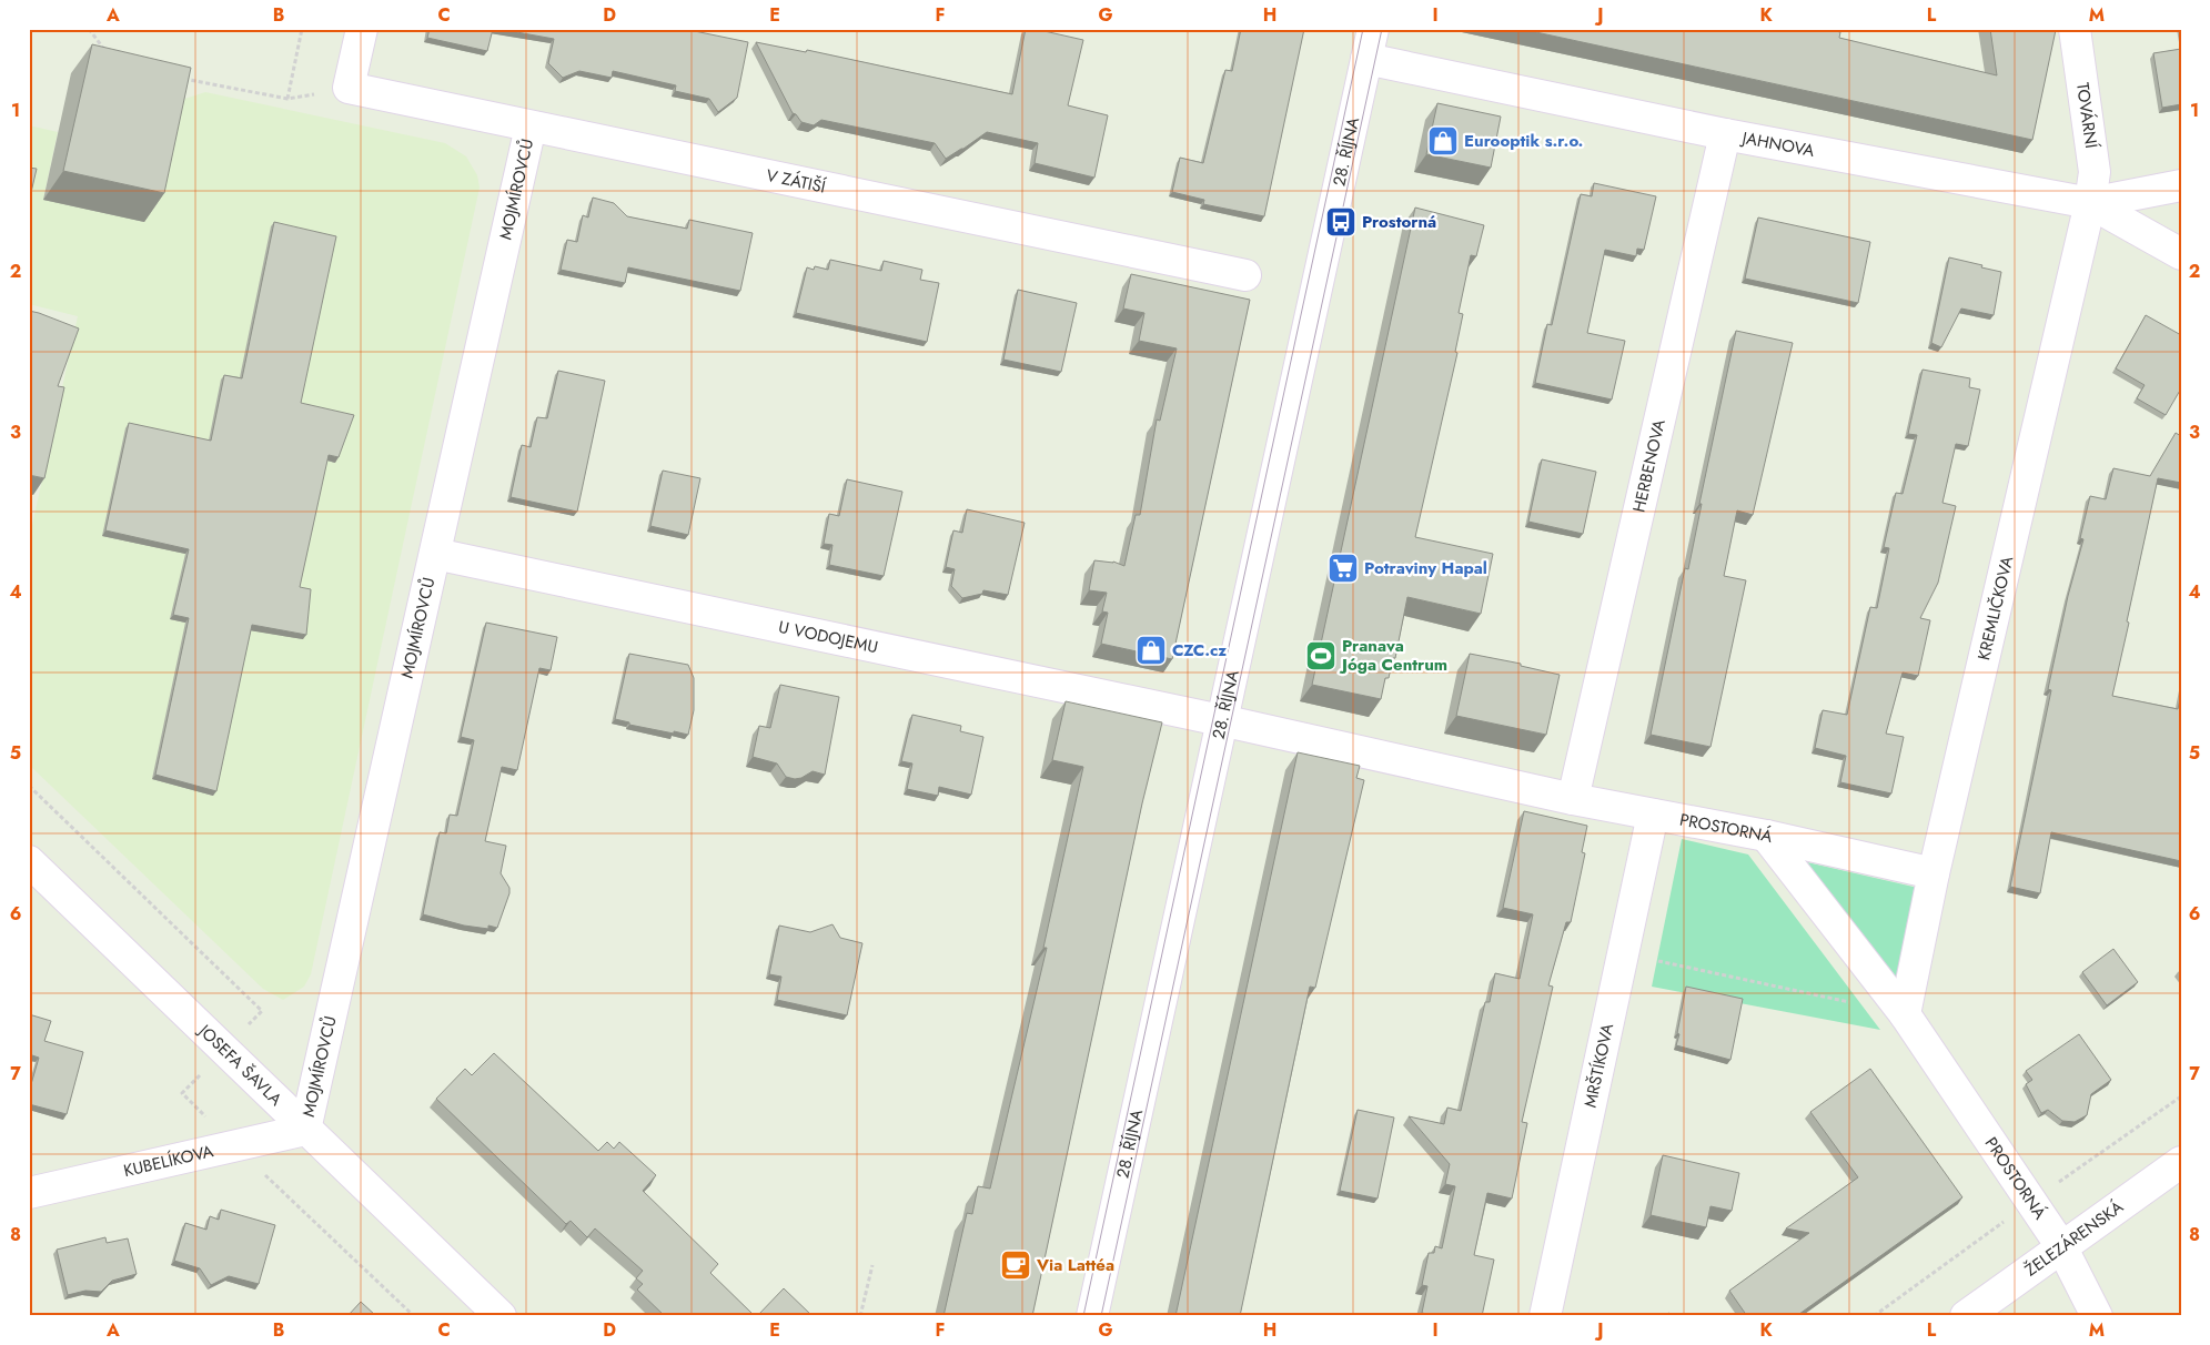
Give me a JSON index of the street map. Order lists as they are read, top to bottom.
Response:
{
  "streets": {
    "street": [
      "TOVÁRNÍ",
      "JAHNOVA",
      "28. ŘÍJNA",
      "V ZÁTIŠÍ",
      "MOJMÍROVCŮ",
      "HERBENOVA",
      "KREMLIČKOVA",
      "U VODOJEMU",
      "PROSTORNÁ",
      "MRŠTÍKOVA",
      "JOSEFA ŠAVLA",
      "KUBELÍKOVA",
      "ŽELEZÁRENSKÁ"
    ]
  },
  "crossings": [
    ["TOVÁRNÍ", "JAHNOVA"],
    ["TOVÁRNÍ", "KREMLIČKOVA"],
    ["JAHNOVA", "28. ŘÍJNA"],
    ["JAHNOVA", "HERBENOVA"],
    ["JAHNOVA", "KREMLIČKOVA"],
    ["28. ŘÍJNA", "U VODOJEMU"],
    ["28. ŘÍJNA", "PROSTORNÁ"],
    ["V ZÁTIŠÍ", "MOJMÍROVCŮ"],
    ["MOJMÍROVCŮ", "U VODOJEMU"],
    ["MOJMÍROVCŮ", "JOSEFA ŠAVLA"],
    ["MOJMÍROVCŮ", "KUBELÍKOVA"],
    ["HERBENOVA", "PROSTORNÁ"],
    ["KREMLIČKOVA", "PROSTORNÁ"],
    ["U VODOJEMU", "PROSTORNÁ"],
    ["PROSTORNÁ", "MRŠTÍKOVA"],
    ["PROSTORNÁ", "ŽELEZÁRENSKÁ"],
    ["JOSEFA ŠAVLA", "KUBELÍKOVA"]
  ],
  "places": {
    "shop": ["Eurooptik s.r.o.", "CZC.cz"],
    "bus stop": ["Prostorná"],
    "supermarket": ["Potraviny Hapal"],
    "sports": ["Pranava Jóga Centrum"],
    "cafe": ["Via Lattéa"]
  },
  "grid": {
    "columns": [
      "A",
      "B",
      "C",
      "D",
      "E",
      "F",
      "G",
      "H",
      "I",
      "J",
      "K",
      "L",
      "M"
    ],
    "rows": [
      "1",
      "2",
      "3",
      "4",
      "5",
      "6",
      "7",
      "8"
    ]
  }
}
